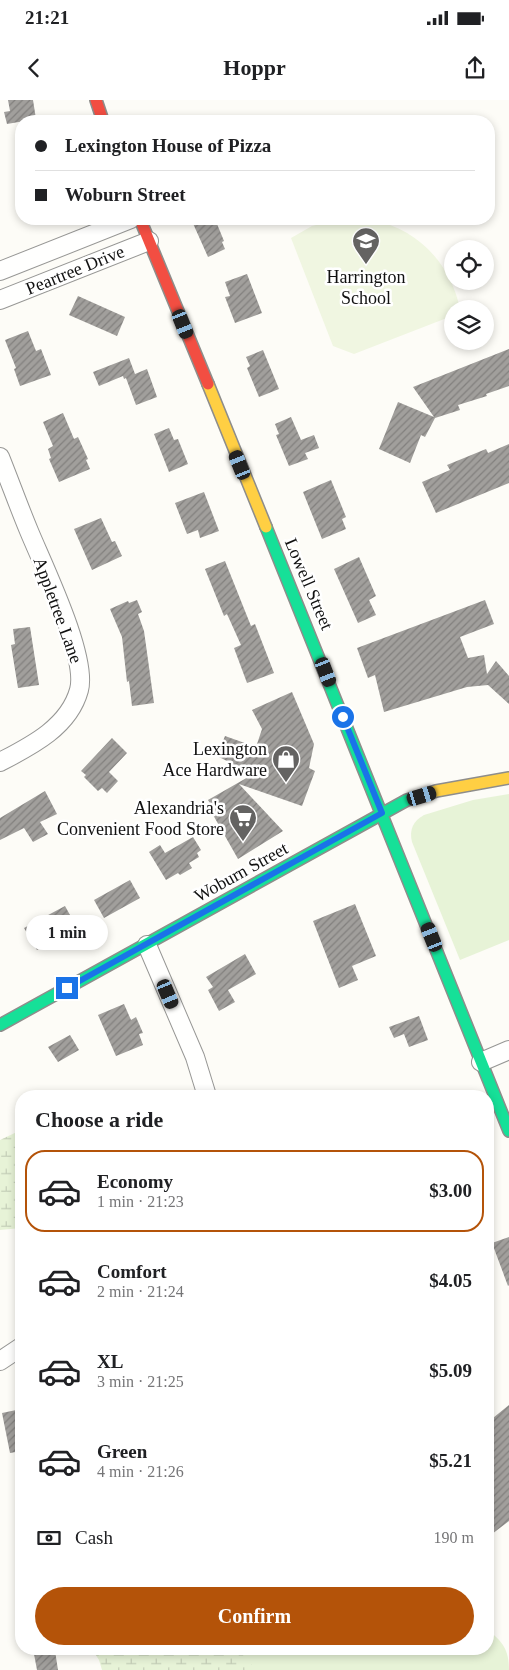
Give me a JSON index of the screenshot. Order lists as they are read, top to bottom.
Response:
{
  "streets": {
    "main road": ["Lowell Street", "Woburn Street"],
    "street": ["Peartree Drive", "Appletree Lane"]
  },
  "crossings": [
    ["Peartree Drive", "Lowell Street"],
    ["Lowell Street", "Woburn Street"]
  ],
  "places": {
    "school or university": ["Harrington School"],
    "shop": ["Lexington Ace Hardware"],
    "supermarket": ["Alexandria's Convenient Food Store"]
  },
  "page": {
    "status": "21:21",
    "header": "Hoppr",
    "banner": ["Lexington House of Pizza", "Woburn Street"],
    "bubble": "1 min",
    "heading": "Choose a ride",
    "list": [
      {
        "name": "Economy",
        "note": "1 min · 21:23",
        "value": "$3.00"
      },
      {
        "name": "Comfort",
        "note": "2 min · 21:24",
        "value": "$4.05"
      },
      {
        "name": "XL",
        "note": "3 min · 21:25",
        "value": "$5.09"
      },
      {
        "name": "Green",
        "note": "4 min · 21:26",
        "value": "$5.21"
      }
    ],
    "pay": ["Cash", "190 m"],
    "buttons": "Confirm"
  }
}
